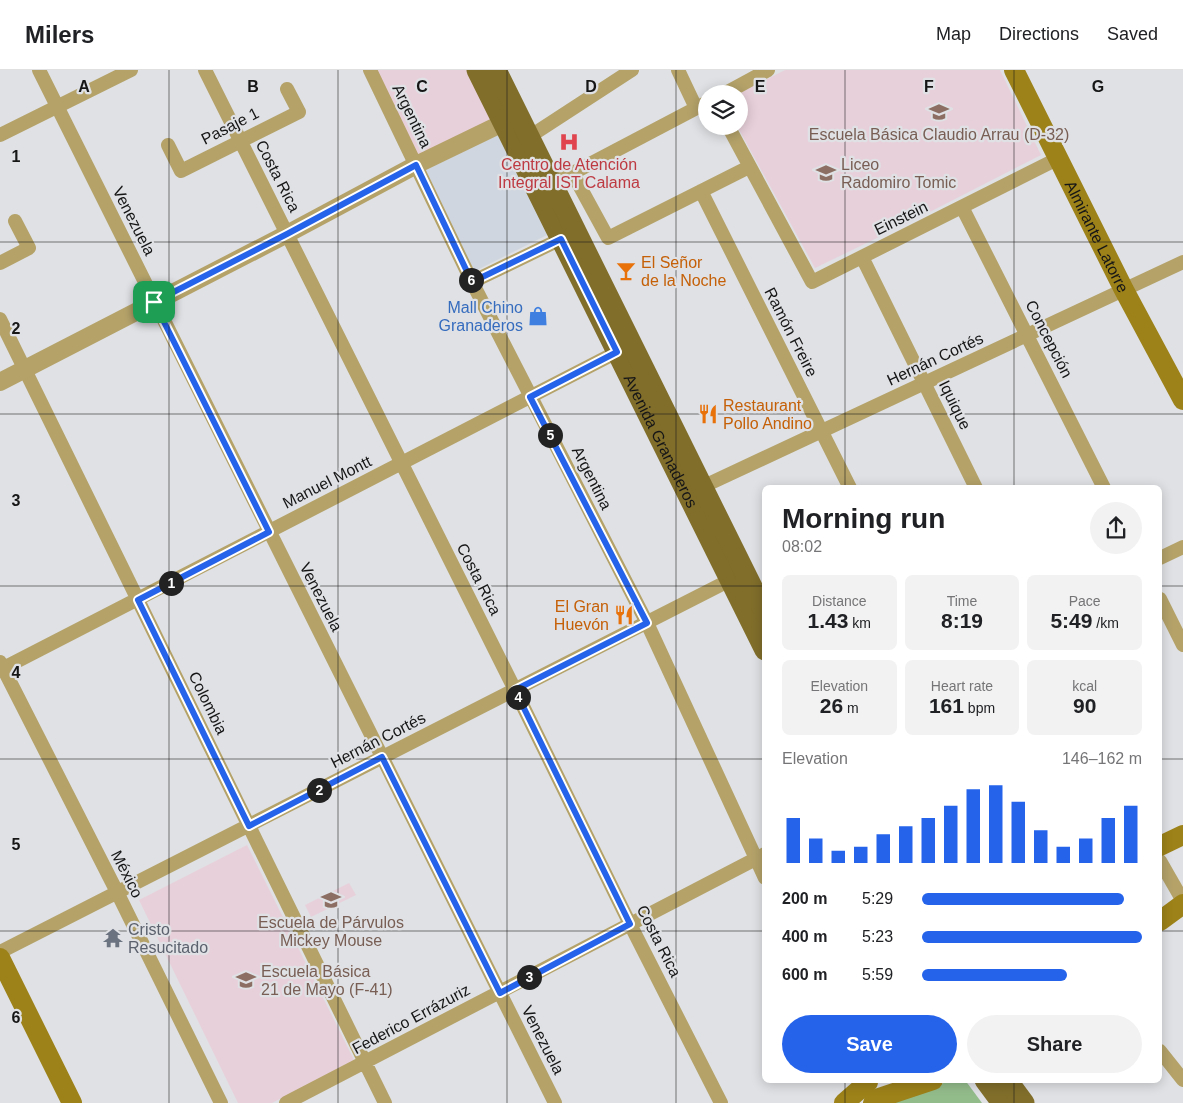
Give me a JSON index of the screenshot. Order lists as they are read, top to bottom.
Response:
{
  "streets": {
    "main road": ["Almirante Latorre", "Avenida Granaderos"],
    "street": [
      "Argentina",
      "Pasaje 1",
      "Costa Rica",
      "Einstein",
      "Venezuela",
      "Ramón Freire",
      "Concepción",
      "Hernán Cortés",
      "Iquique",
      "Manuel Montt",
      "Colombia",
      "México",
      "Federico Errázuriz"
    ]
  },
  "crossings": [
    ["Argentina", "Hernán Cortés"],
    ["Argentina", "Manuel Montt"],
    ["Argentina", "Federico Errázuriz"],
    ["Pasaje 1", "Costa Rica"],
    ["Costa Rica", "Hernán Cortés"],
    ["Costa Rica", "Manuel Montt"],
    ["Costa Rica", "Federico Errázuriz"],
    ["Einstein", "Almirante Latorre"],
    ["Einstein", "Concepción"],
    ["Einstein", "Iquique"],
    ["Venezuela", "Hernán Cortés"],
    ["Venezuela", "Manuel Montt"],
    ["Venezuela", "Federico Errázuriz"],
    ["Almirante Latorre", "Hernán Cortés"],
    ["Ramón Freire", "Hernán Cortés"],
    ["Concepción", "Hernán Cortés"],
    ["Hernán Cortés", "Iquique"],
    ["Hernán Cortés", "Avenida Granaderos"],
    ["Hernán Cortés", "Colombia"],
    ["Hernán Cortés", "México"],
    ["Avenida Granaderos", "Manuel Montt"],
    ["Manuel Montt", "Colombia"],
    ["Manuel Montt", "México"],
    ["Colombia", "Federico Errázuriz"]
  ],
  "places": {
    "school or university": [
      "Escuela Básica Claudio Arrau (D-32)",
      "Liceo Radomiro Tomic",
      "Escuela de Párvulos Mickey Mouse",
      "Escuela Básica 21 de Mayo (F-41)"
    ],
    "hospital": ["Centro de Atención Integral IST Calama"],
    "bar": ["El Señor de la Noche"],
    "shop": ["Mall Chino Granaderos"],
    "restaurant": ["Restaurant Pollo Andino", "El Gran Huevón"],
    "temple": ["Cristo Resucitado"]
  },
  "page": {
    "header": "Milers",
    "nav": ["Map", "Directions", "Saved"],
    "pins": [
      "6",
      "5",
      "1",
      "4",
      "2",
      "3"
    ],
    "heading": ["Morning run", "08:02"],
    "stats": [
      ["Distance", "1.43 km"],
      ["Time", "8:19"],
      ["Pace", "5:49 /km"],
      ["Elevation", "26 m"],
      ["Heart rate", "161 bpm"],
      ["kcal", "90"]
    ],
    "chart": ["Elevation", "146–162 m"],
    "list": [
      {
        "name": "200 m",
        "note": "5:29"
      },
      {
        "name": "400 m",
        "note": "5:23"
      },
      {
        "name": "600 m",
        "note": "5:59"
      }
    ],
    "buttons": ["Save", "Share"]
  },
  "grid": {
    "columns": [
      "A",
      "B",
      "C",
      "D",
      "E",
      "F",
      "G"
    ],
    "rows": [
      "1",
      "2",
      "3",
      "4",
      "5",
      "6"
    ]
  }
}
